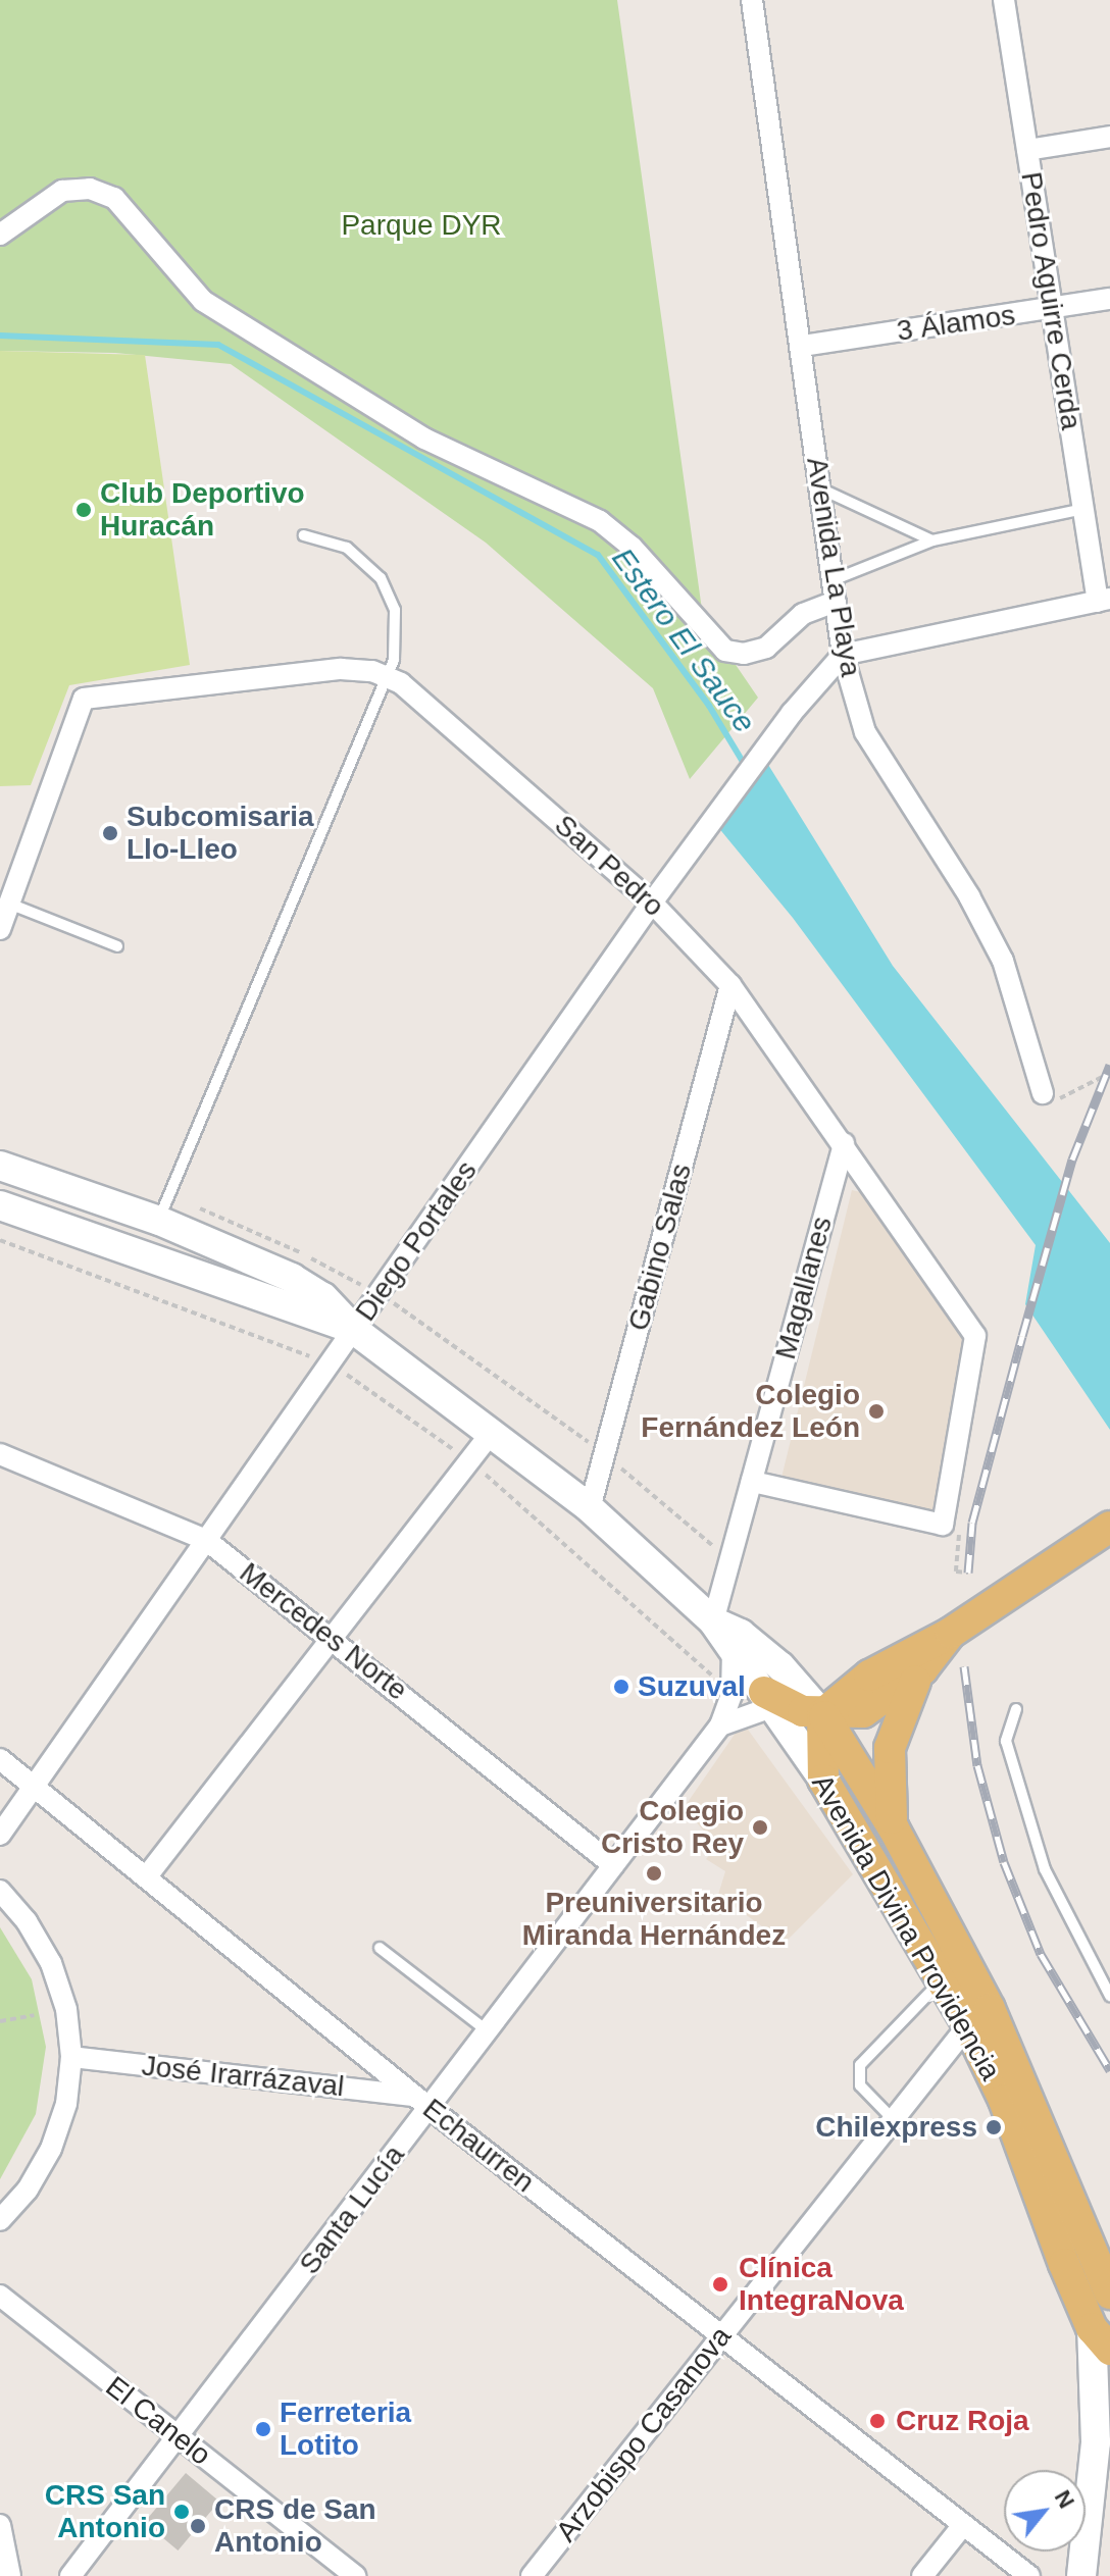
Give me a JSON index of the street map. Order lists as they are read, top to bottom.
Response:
{
  "streets": {
    "main road": ["Avenida Divina Providencia"],
    "street": [
      "Pedro Aguirre Cerda",
      "3 Álamos",
      "Avenida La Playa",
      "San Pedro",
      "Diego Portales",
      "Gabino Salas",
      "Magallanes",
      "Mercedes Norte",
      "José Irarrázaval",
      "Echaurren",
      "Santa Lucía",
      "El Canelo",
      "Arzobispo Casanova"
    ]
  },
  "crossings": [
    ["Pedro Aguirre Cerda", "3 Álamos"],
    ["3 Álamos", "Avenida La Playa"],
    ["Avenida La Playa", "Diego Portales"],
    ["San Pedro", "Diego Portales"],
    ["San Pedro", "Gabino Salas"],
    ["San Pedro", "Magallanes"],
    ["Diego Portales", "Mercedes Norte"],
    ["Diego Portales", "Avenida Divina Providencia"],
    ["Diego Portales", "Echaurren"],
    ["Gabino Salas", "Avenida Divina Providencia"],
    ["Magallanes", "Avenida Divina Providencia"],
    ["Mercedes Norte", "Santa Lucía"],
    ["Avenida Divina Providencia", "Santa Lucía"],
    ["Avenida Divina Providencia", "Arzobispo Casanova"],
    ["José Irarrázaval", "Echaurren"],
    ["José Irarrázaval", "Santa Lucía"],
    ["Echaurren", "Santa Lucía"],
    ["Echaurren", "Arzobispo Casanova"],
    ["Santa Lucía", "El Canelo"]
  ],
  "water": ["Estero El Sauce"],
  "parks": ["Parque DYR"],
  "places": [
    "Club Deportivo Huracán",
    "Subcomisaria Llo-Lleo",
    "Colegio Fernández León",
    "Suzuval",
    "Colegio Cristo Rey",
    "Preuniversitario Miranda Hernández",
    "Chilexpress",
    "Clínica IntegraNova",
    "Cruz Roja",
    "Ferreteria Lotito",
    "CRS San Antonio",
    "CRS de San Antonio"
  ],
  "north": "top right"
}
